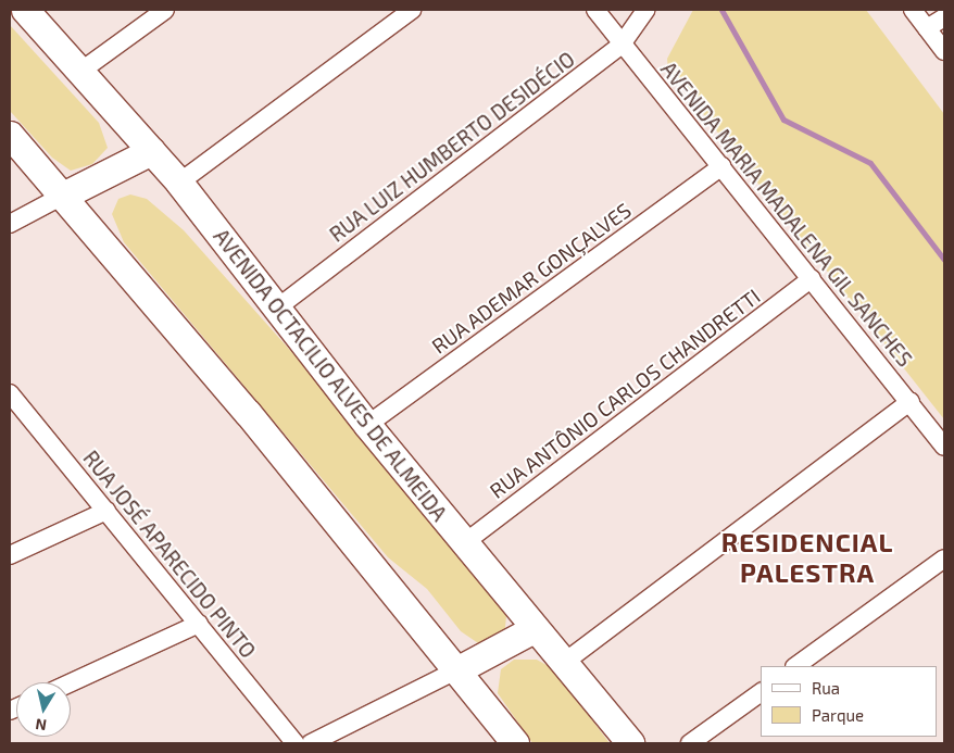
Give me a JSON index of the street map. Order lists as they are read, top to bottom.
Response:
{
  "streets": {
    "main road": ["AVENIDA OCTACILIO ALVES DE ALMEIDA"],
    "street": [
      "RUA LUIZ HUMBERTO DESIDÉCIO",
      "AVENIDA MARIA MADALENA GIL SANCHES",
      "RUA ADEMAR GONÇALVES",
      "RUA ANTÔNIO CARLOS CHANDRETTI",
      "RUA JOSÉ APARECIDO PINTO"
    ]
  },
  "crossings": [
    ["RUA LUIZ HUMBERTO DESIDÉCIO", "AVENIDA MARIA MADALENA GIL SANCHES"],
    ["RUA LUIZ HUMBERTO DESIDÉCIO", "AVENIDA OCTACILIO ALVES DE ALMEIDA"],
    ["AVENIDA MARIA MADALENA GIL SANCHES", "RUA ADEMAR GONÇALVES"],
    ["AVENIDA MARIA MADALENA GIL SANCHES", "RUA ANTÔNIO CARLOS CHANDRETTI"],
    ["RUA ADEMAR GONÇALVES", "AVENIDA OCTACILIO ALVES DE ALMEIDA"],
    ["AVENIDA OCTACILIO ALVES DE ALMEIDA", "RUA ANTÔNIO CARLOS CHANDRETTI"]
  ],
  "districts": ["RESIDENCIAL PALESTRA"],
  "legend": ["Rua", "Parque"],
  "north": "bottom"
}
